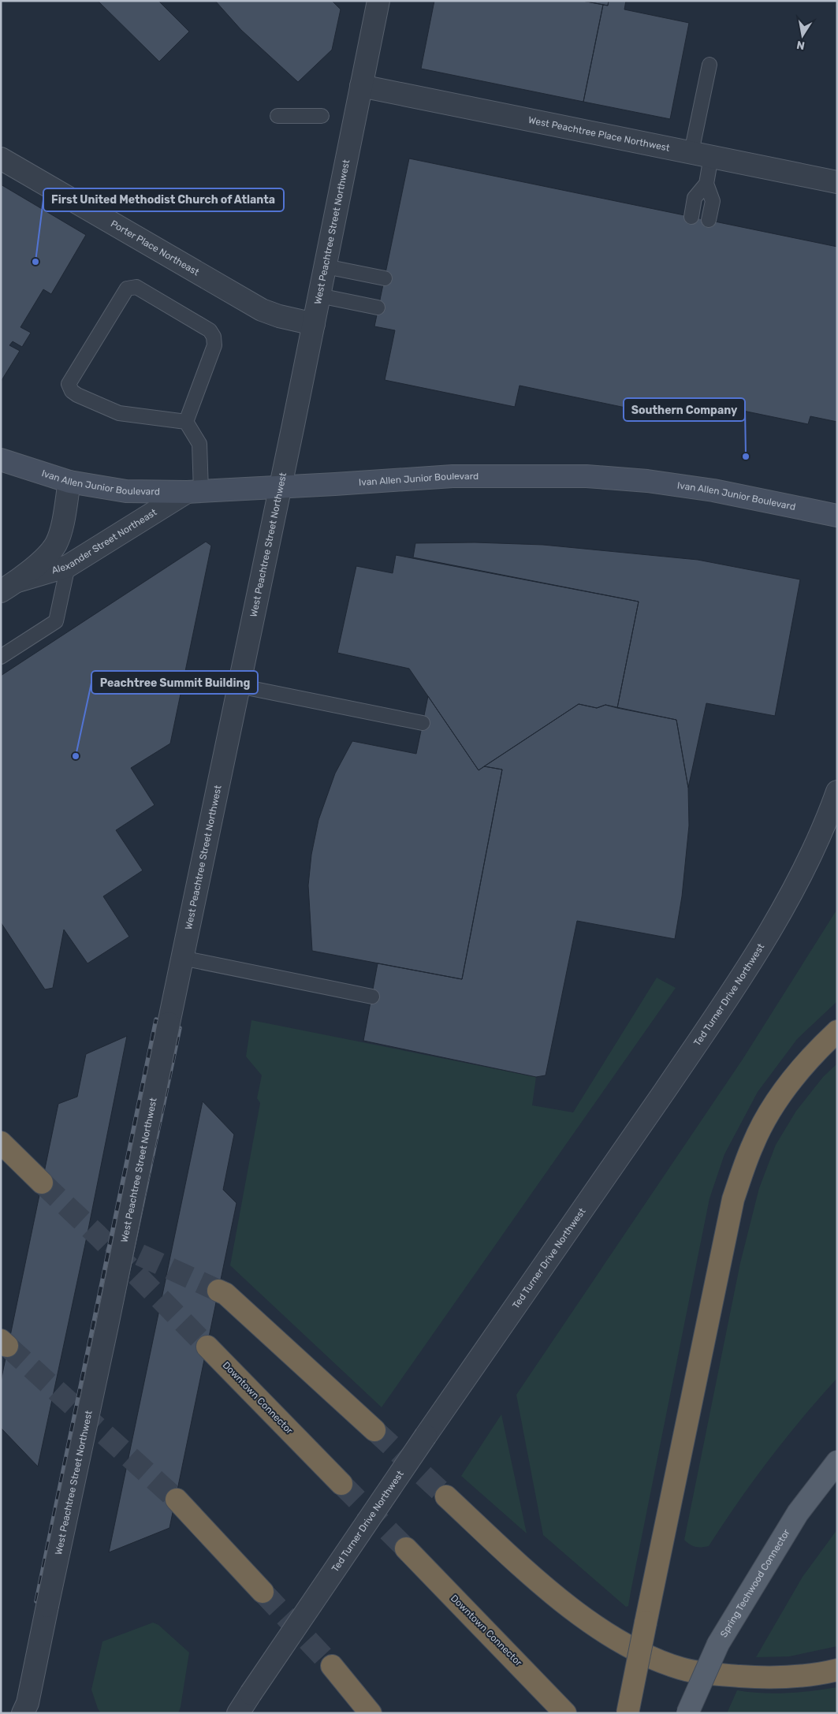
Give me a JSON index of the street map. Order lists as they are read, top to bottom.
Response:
{
  "streets": {
    "highway": ["Downtown Connector"],
    "main road": ["Ivan Allen Junior Boulevard", "Spring Techwood Connector"],
    "street": [
      "West Peachtree Place Northwest",
      "West Peachtree Street Northwest",
      "Porter Place Northeast",
      "Alexander Street Northeast",
      "Ted Turner Drive Northwest"
    ]
  },
  "crossings": [
    ["West Peachtree Place Northwest", "West Peachtree Street Northwest"],
    ["West Peachtree Street Northwest", "Porter Place Northeast"],
    ["West Peachtree Street Northwest", "Ivan Allen Junior Boulevard"],
    ["Ivan Allen Junior Boulevard", "Alexander Street Northeast"]
  ],
  "places": ["First United Methodist Church of Atlanta", "Southern Company", "Peachtree Summit Building"],
  "north": "bottom"
}
